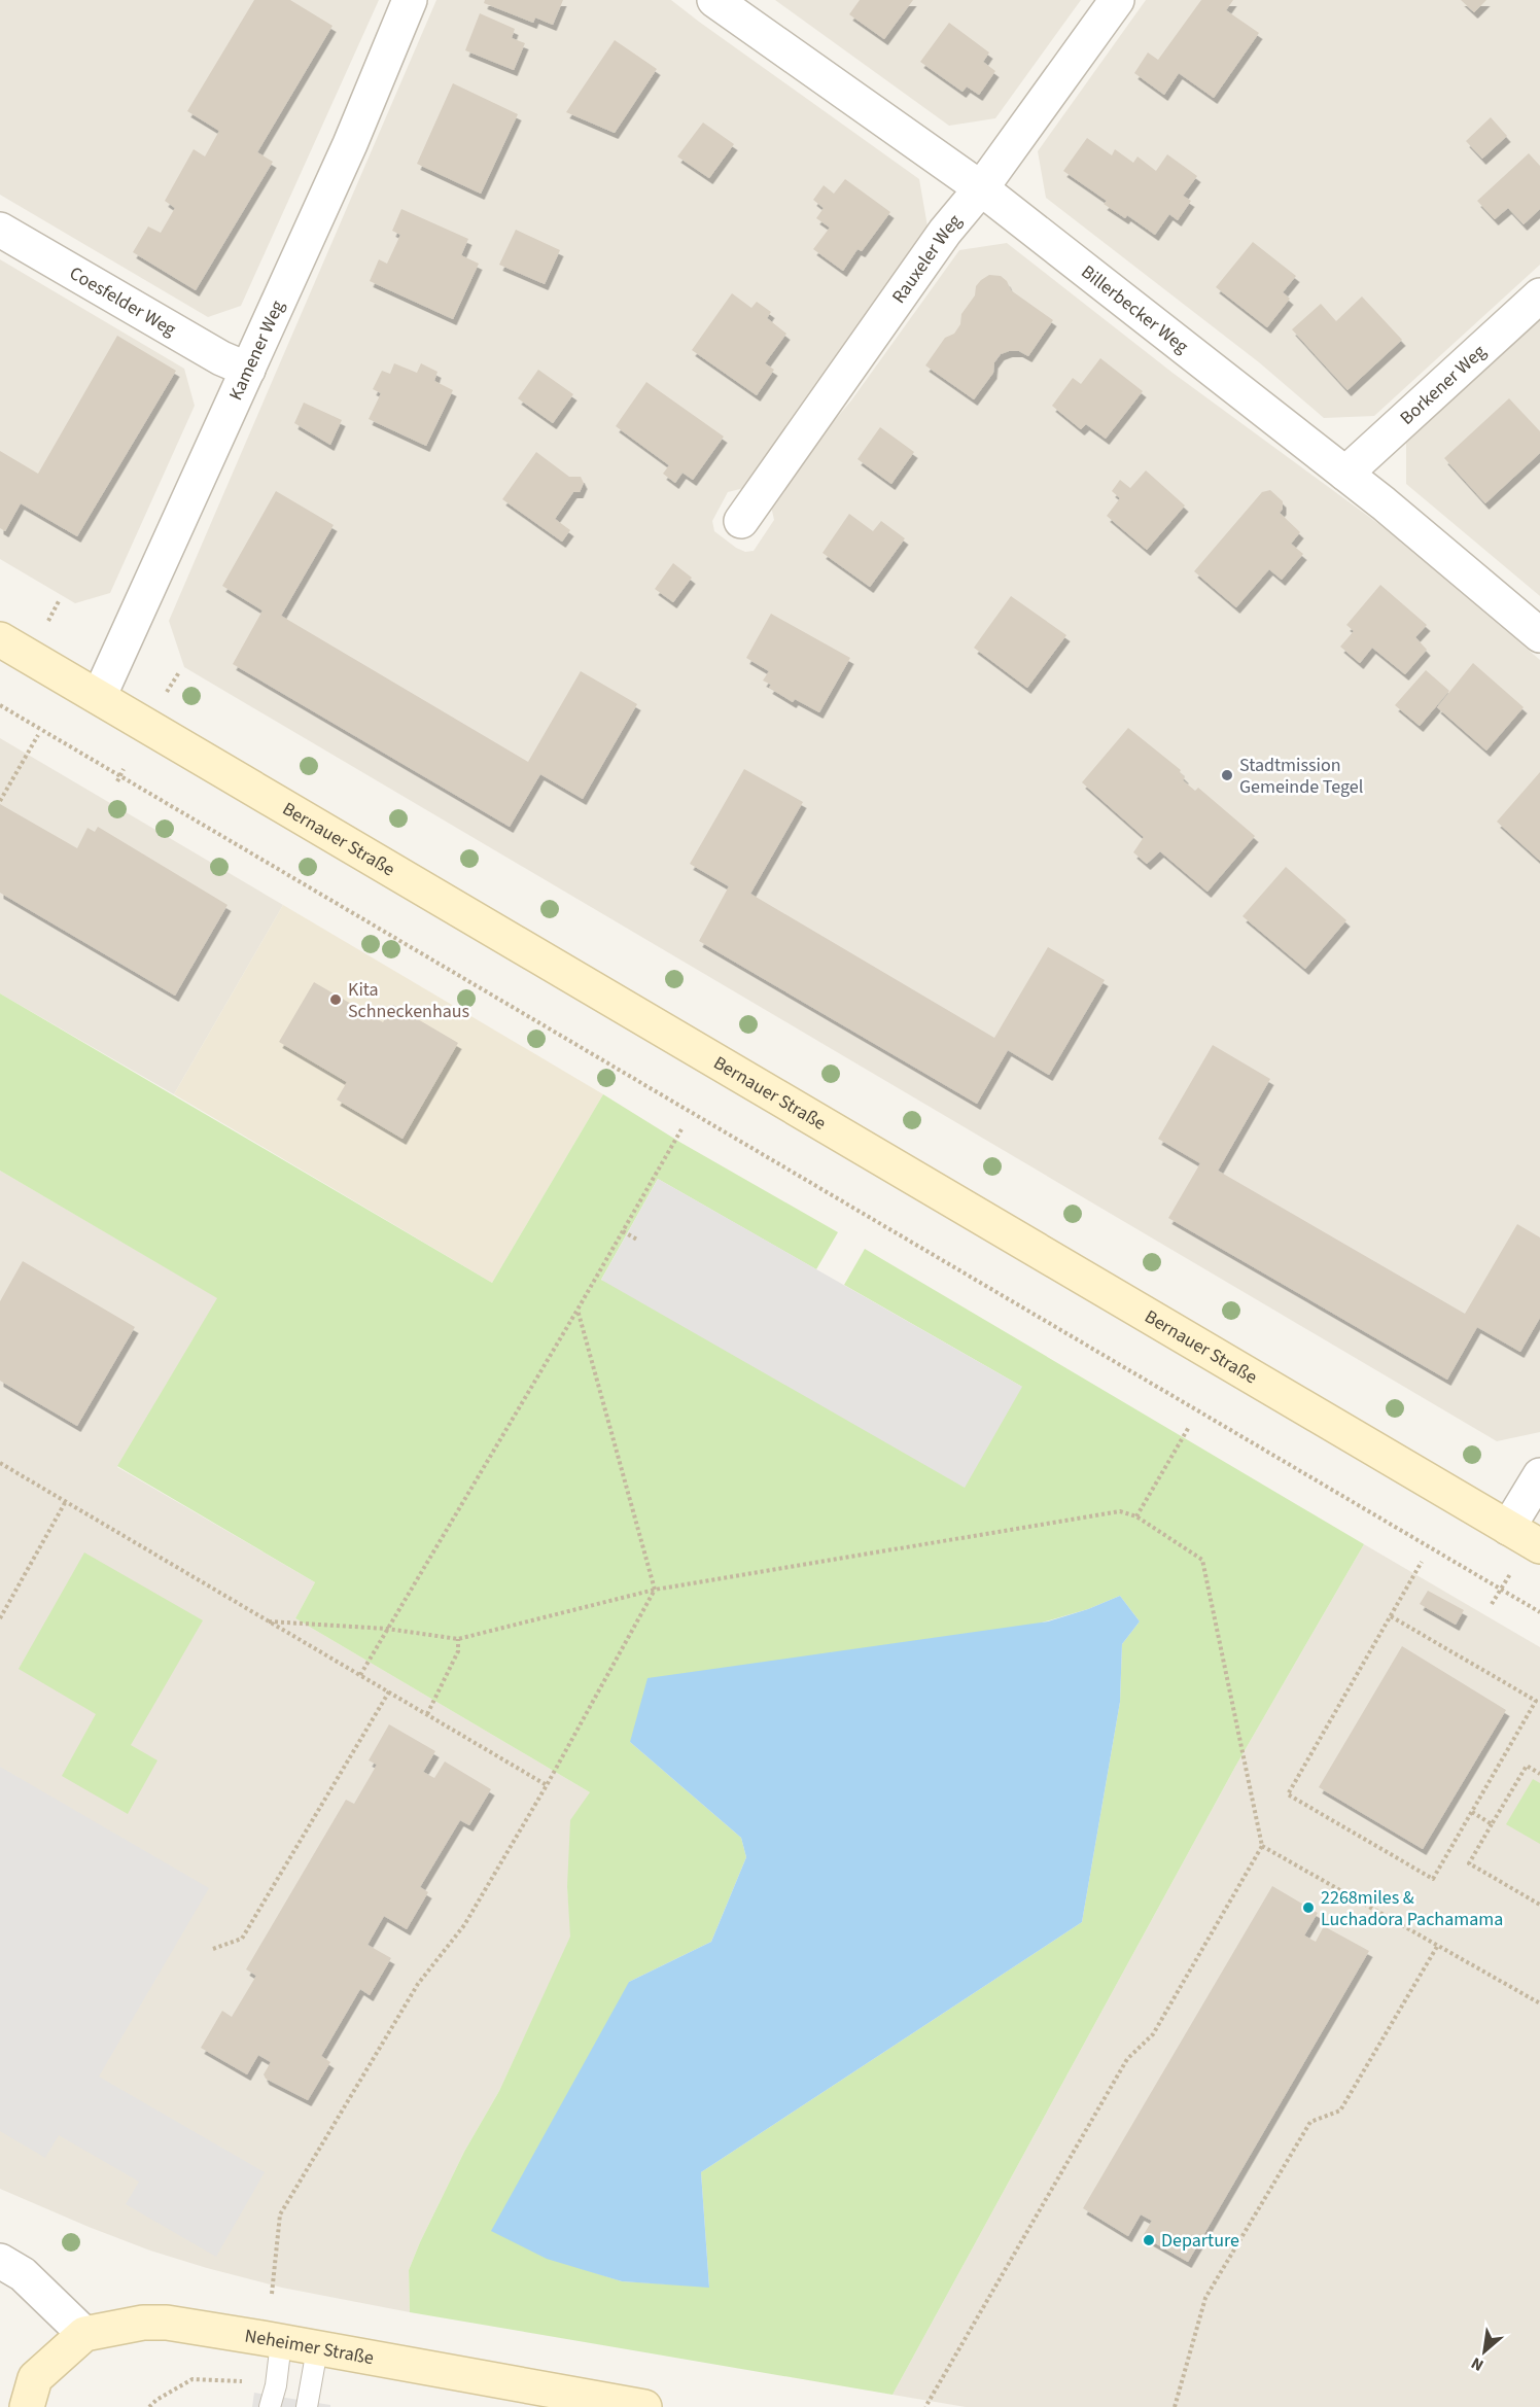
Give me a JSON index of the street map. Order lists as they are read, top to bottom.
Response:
{
  "streets": {
    "main road": ["Bernauer Straße", "Neheimer Straße"],
    "street": [
      "Rauxeler Weg",
      "Coesfelder Weg",
      "Billerbecker Weg",
      "Kamener Weg",
      "Borkener Weg"
    ]
  },
  "crossings": [
    ["Rauxeler Weg", "Billerbecker Weg"],
    ["Coesfelder Weg", "Kamener Weg"],
    ["Billerbecker Weg", "Borkener Weg"],
    ["Kamener Weg", "Bernauer Straße"]
  ],
  "places": [
    "Stadtmission Gemeinde Tegel",
    "Kita Schneckenhaus",
    "2268miles & Luchadora Pachamama",
    "Departure"
  ],
  "north": "bottom left"
}
